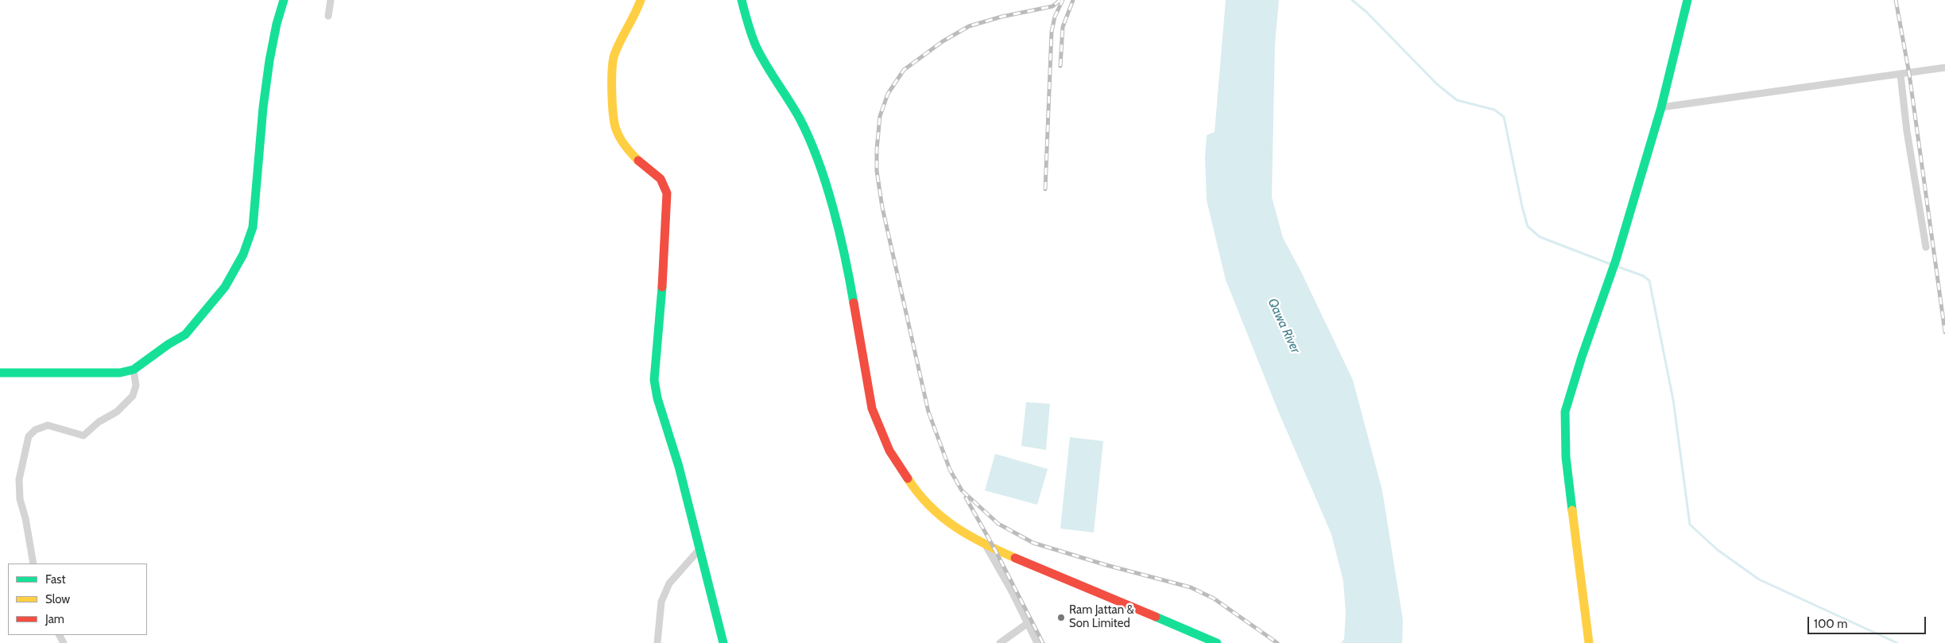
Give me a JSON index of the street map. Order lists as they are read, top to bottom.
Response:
{
  "water": ["Qawa River"],
  "places": ["Ram Jattan & Son Limited"],
  "legend": ["Fast", "Slow", "Jam"],
  "scale_bar": "100 m"
}
